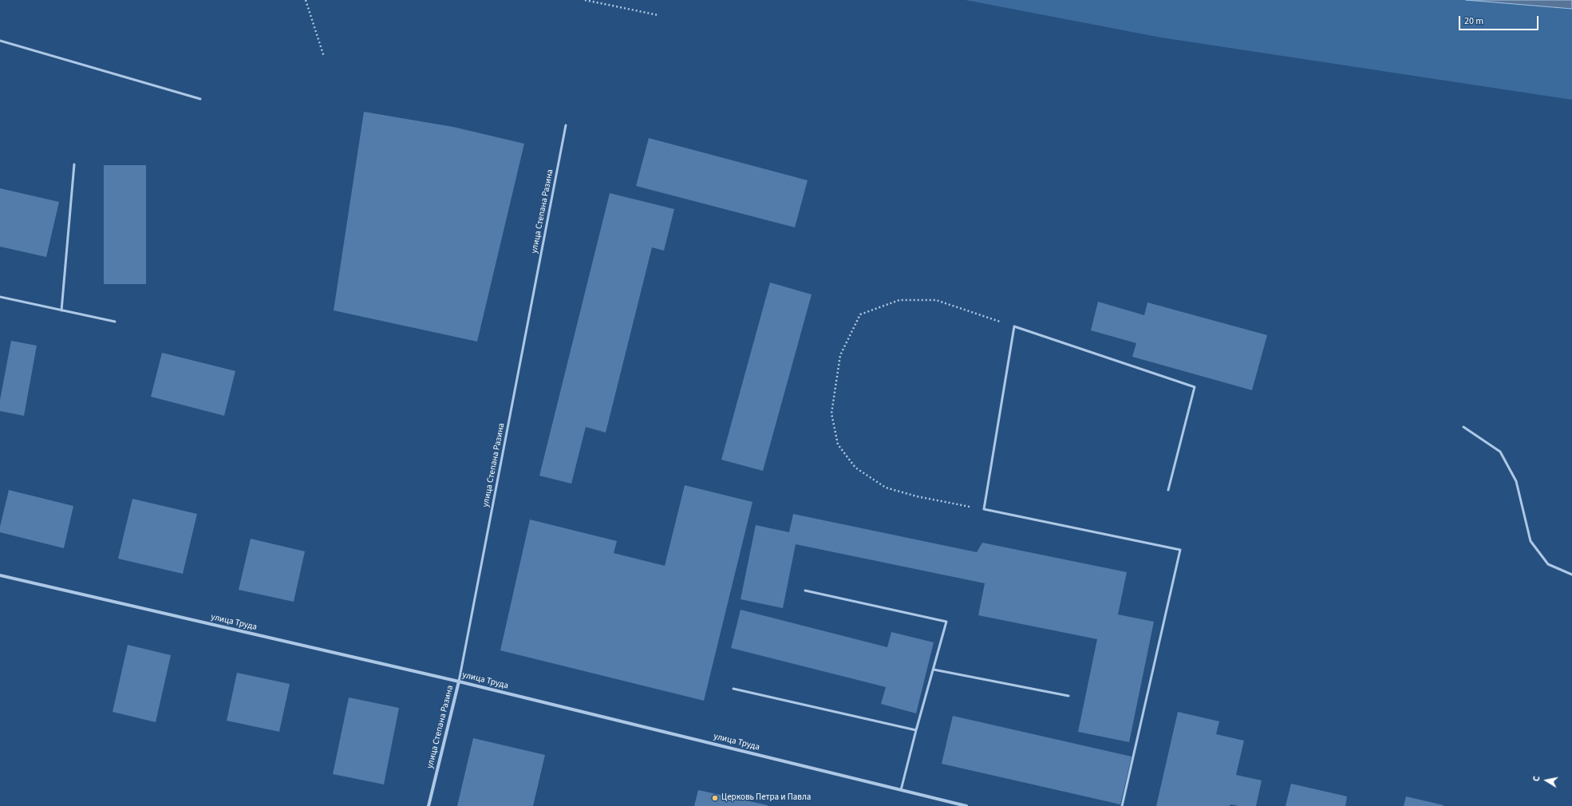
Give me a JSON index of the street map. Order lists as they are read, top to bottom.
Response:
{
  "streets": {
    "street": ["улица Степана Разина", "улица Труда"]
  },
  "crossings": [
    ["улица Степана Разина", "улица Труда"]
  ],
  "places": ["Церковь Петра и Павла"],
  "scale_bar": "20 m",
  "north": "left"
}
